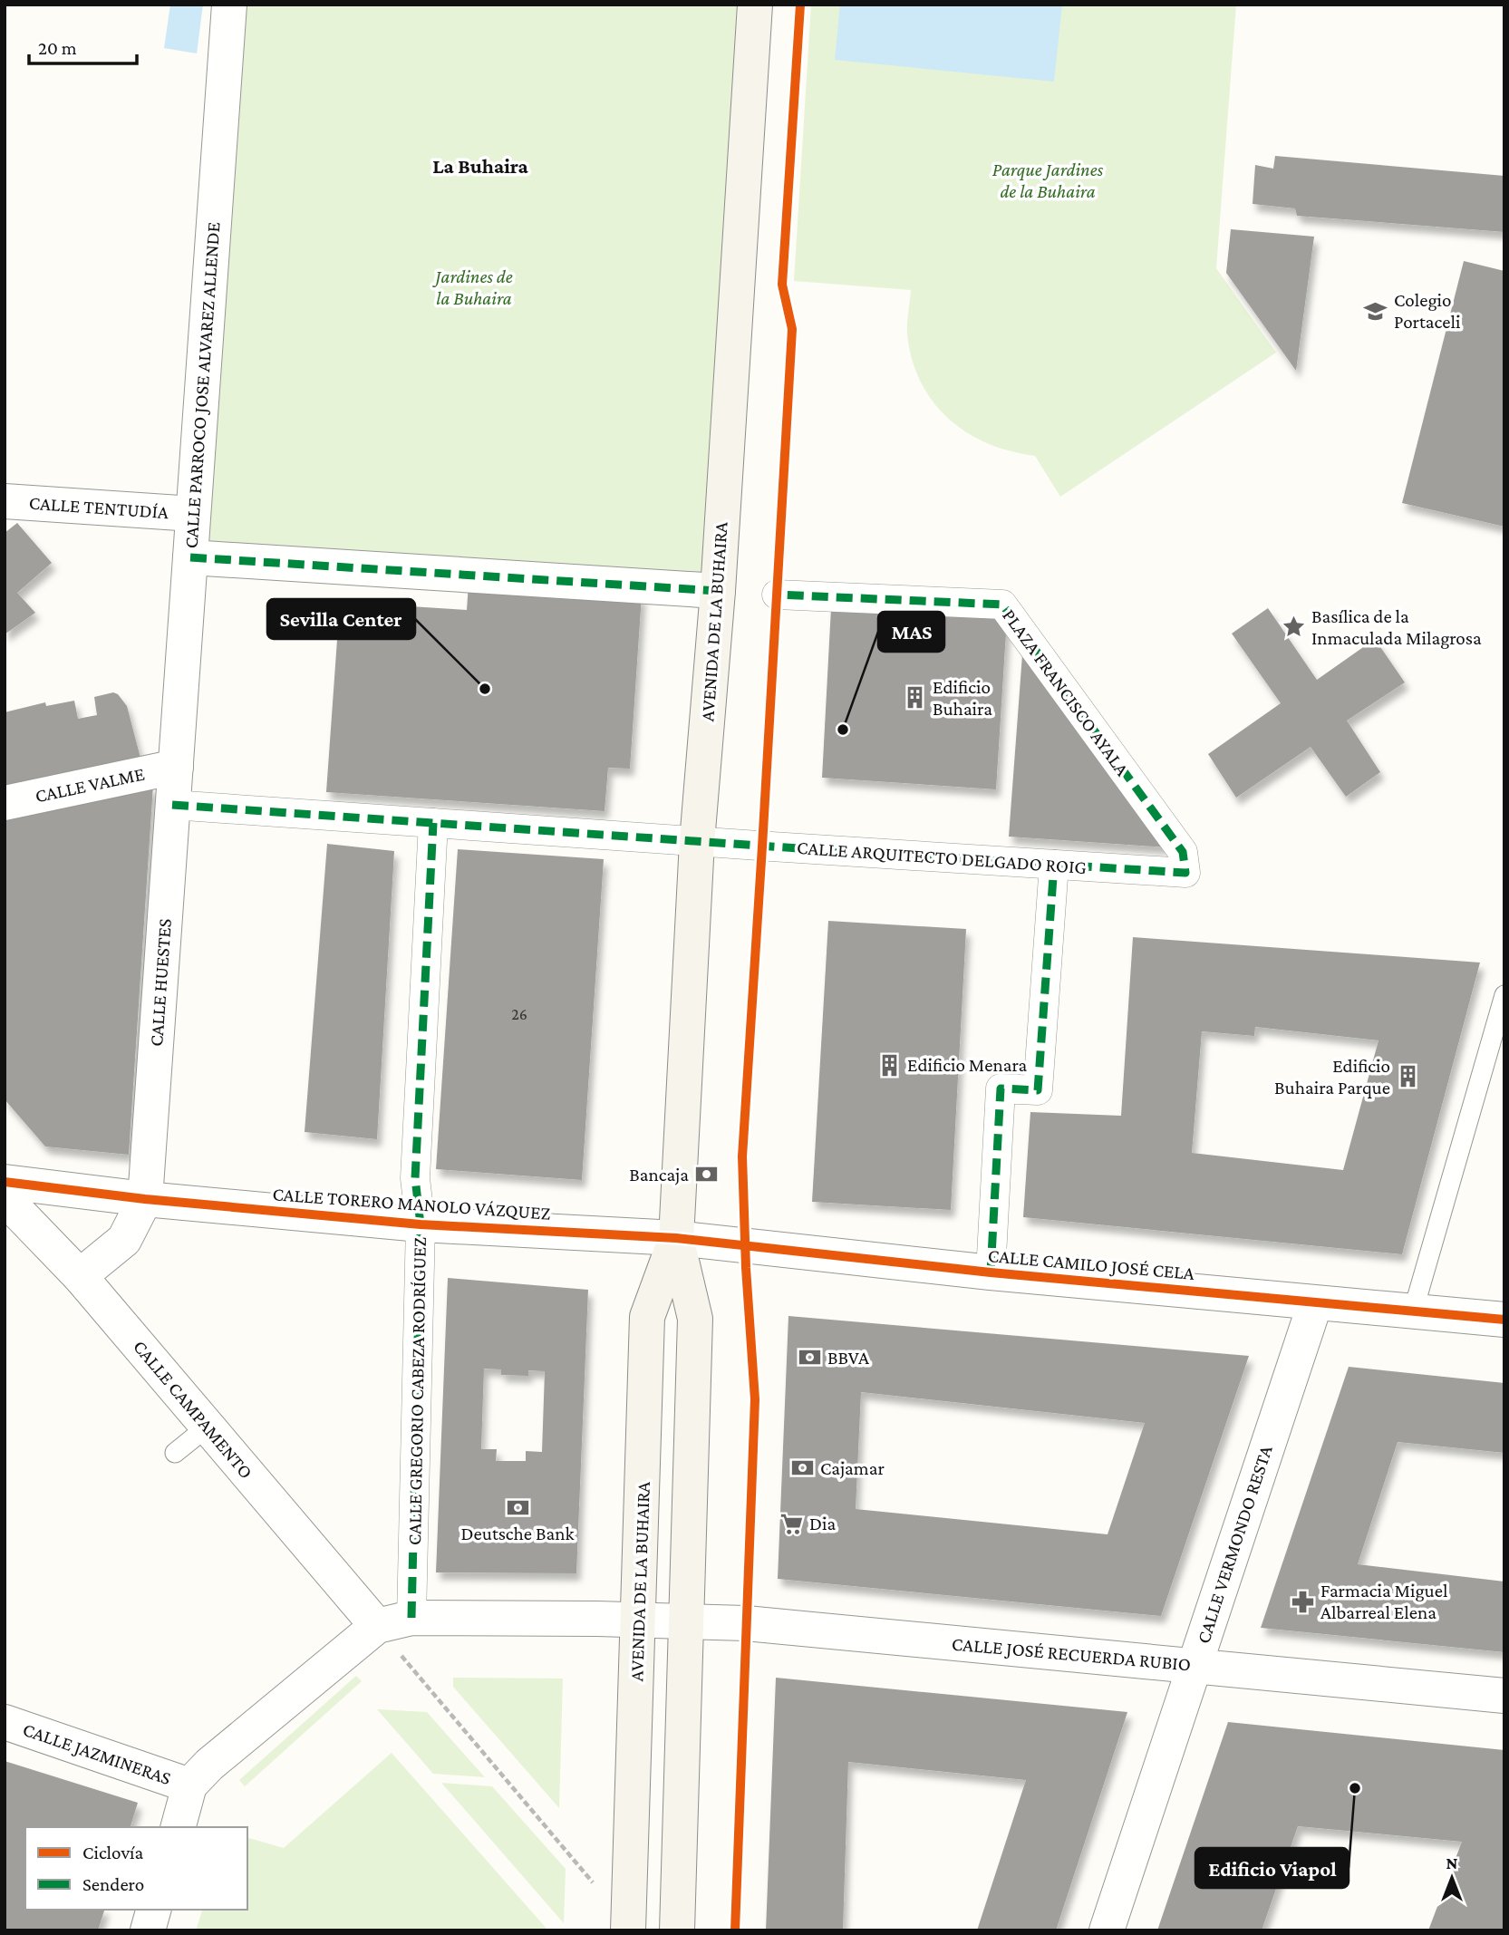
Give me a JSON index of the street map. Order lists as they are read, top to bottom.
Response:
{
  "streets": {
    "main road": ["AVENIDA DE LA BUHAIRA"],
    "street": [
      "CALLE PARROCO JOSE ALVAREZ ALLENDE",
      "CALLE TENTUDÍA",
      "PLAZA FRANCISCO AYALA",
      "CALLE VALME",
      "CALLE ARQUITECTO DELGADO ROIG",
      "CALLE HUESTES",
      "CALLE TORERO MANOLO VÁZQUEZ",
      "CALLE CAMILO JOSÉ CELA",
      "CALLE GREGORIO CABEZA RODRÍGUEZ",
      "CALLE CAMPAMENTO",
      "CALLE VERMONDO RESTA",
      "CALLE JOSÉ RECUERDA RUBIO",
      "CALLE JAZMINERAS"
    ]
  },
  "crossings": [
    ["CALLE PARROCO JOSE ALVAREZ ALLENDE", "CALLE TENTUDÍA"],
    ["CALLE PARROCO JOSE ALVAREZ ALLENDE", "CALLE VALME"],
    ["CALLE PARROCO JOSE ALVAREZ ALLENDE", "CALLE HUESTES"],
    ["AVENIDA DE LA BUHAIRA", "CALLE ARQUITECTO DELGADO ROIG"],
    ["AVENIDA DE LA BUHAIRA", "CALLE TORERO MANOLO VÁZQUEZ"],
    ["AVENIDA DE LA BUHAIRA", "CALLE CAMILO JOSÉ CELA"],
    ["AVENIDA DE LA BUHAIRA", "CALLE JOSÉ RECUERDA RUBIO"],
    ["PLAZA FRANCISCO AYALA", "CALLE ARQUITECTO DELGADO ROIG"],
    ["CALLE VALME", "CALLE HUESTES"],
    ["CALLE ARQUITECTO DELGADO ROIG", "CALLE HUESTES"],
    ["CALLE ARQUITECTO DELGADO ROIG", "CALLE GREGORIO CABEZA RODRÍGUEZ"],
    ["CALLE HUESTES", "CALLE TORERO MANOLO VÁZQUEZ"],
    ["CALLE TORERO MANOLO VÁZQUEZ", "CALLE CAMILO JOSÉ CELA"],
    ["CALLE TORERO MANOLO VÁZQUEZ", "CALLE GREGORIO CABEZA RODRÍGUEZ"],
    ["CALLE CAMILO JOSÉ CELA", "CALLE VERMONDO RESTA"],
    ["CALLE GREGORIO CABEZA RODRÍGUEZ", "CALLE JOSÉ RECUERDA RUBIO"],
    ["CALLE CAMPAMENTO", "CALLE JOSÉ RECUERDA RUBIO"],
    ["CALLE VERMONDO RESTA", "CALLE JOSÉ RECUERDA RUBIO"]
  ],
  "districts": ["La Buhaira"],
  "parks": ["Parque Jardines de la Buhaira", "Jardines de la Buhaira"],
  "places": {
    "school or university": ["Colegio Portaceli"],
    "place": ["Basílica de la Inmaculada Milagrosa"],
    "other": ["Sevilla Center", "MAS", "Edificio Viapol"],
    "building": ["Edificio Buhaira", "Edificio Menara", "Edificio Buhaira Parque"],
    "bank": [
      "Bancaja",
      "BBVA",
      "Cajamar",
      "Deutsche Bank"
    ],
    "supermarket": ["Dia"],
    "pharmacy": ["Farmacia Miguel Albarreal Elena"]
  },
  "house_numbers": ["26"],
  "legend": ["Ciclovía", "Sendero"],
  "scale_bar": "20 m",
  "north": "top"
}
